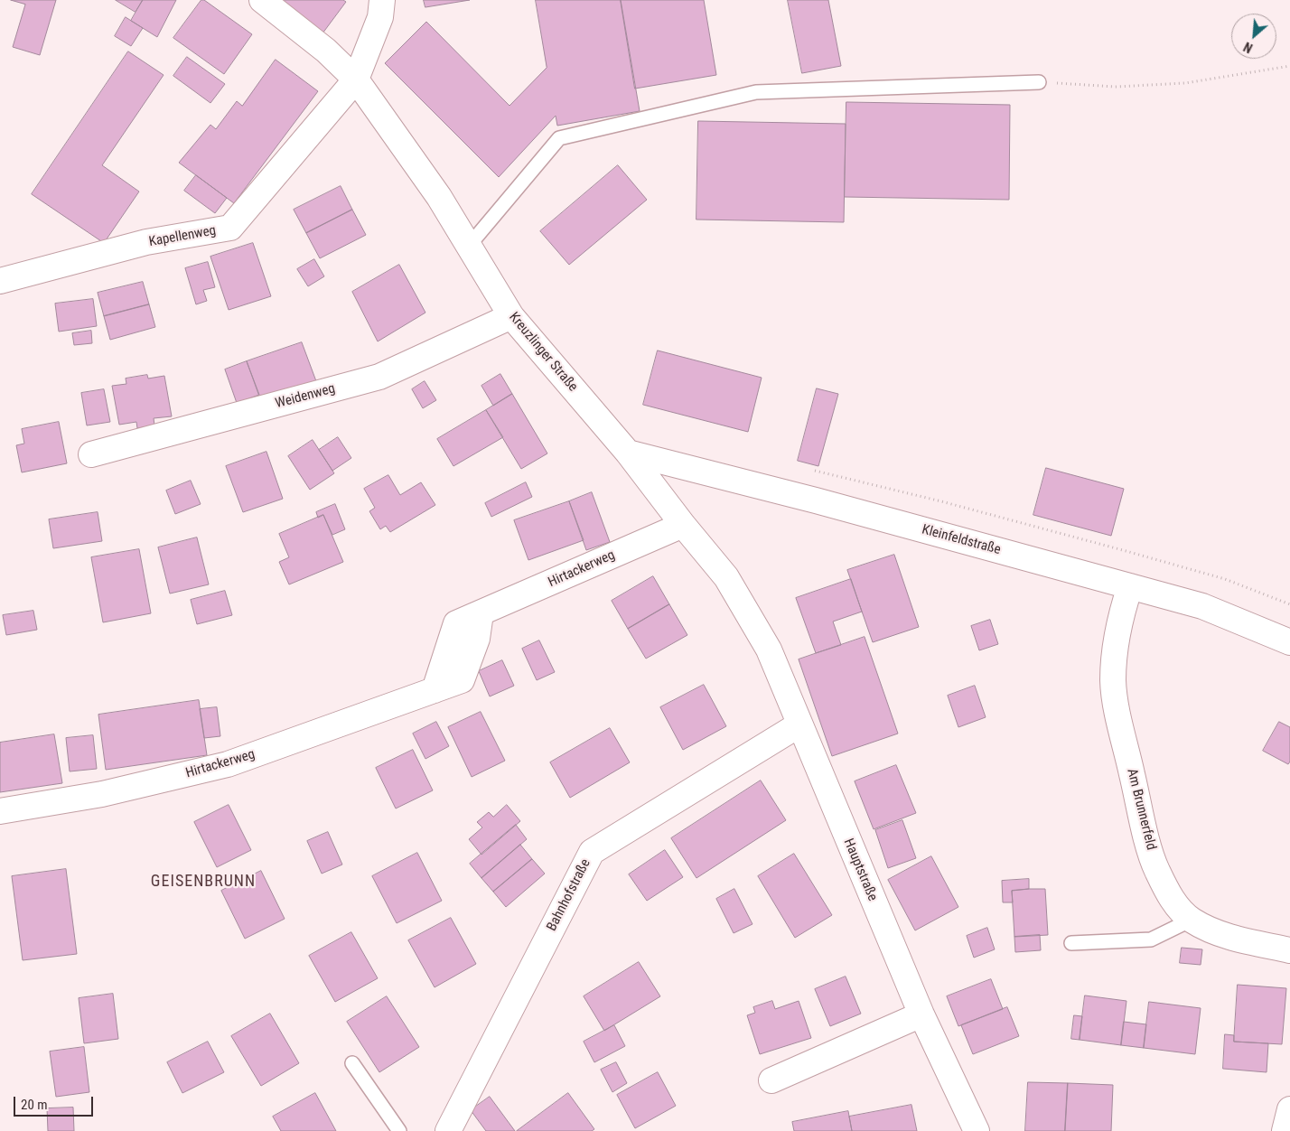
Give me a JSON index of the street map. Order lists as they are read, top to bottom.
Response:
{
  "streets": {
    "street": [
      "Kapellenweg",
      "Kreuzlinger Straße",
      "Weidenweg",
      "Kleinfeldstraße",
      "Hirtackerweg",
      "Am Brunnerfeld",
      "Hauptstraße",
      "Bahnhofstraße"
    ]
  },
  "crossings": [
    ["Kapellenweg", "Kreuzlinger Straße"],
    ["Kreuzlinger Straße", "Weidenweg"],
    ["Kreuzlinger Straße", "Kleinfeldstraße"],
    ["Kreuzlinger Straße", "Hirtackerweg"],
    ["Kreuzlinger Straße", "Hauptstraße"],
    ["Kreuzlinger Straße", "Bahnhofstraße"],
    ["Kleinfeldstraße", "Am Brunnerfeld"],
    ["Hauptstraße", "Bahnhofstraße"]
  ],
  "districts": ["GEISENBRUNN"],
  "scale_bar": "20 m",
  "north": "bottom left"
}
